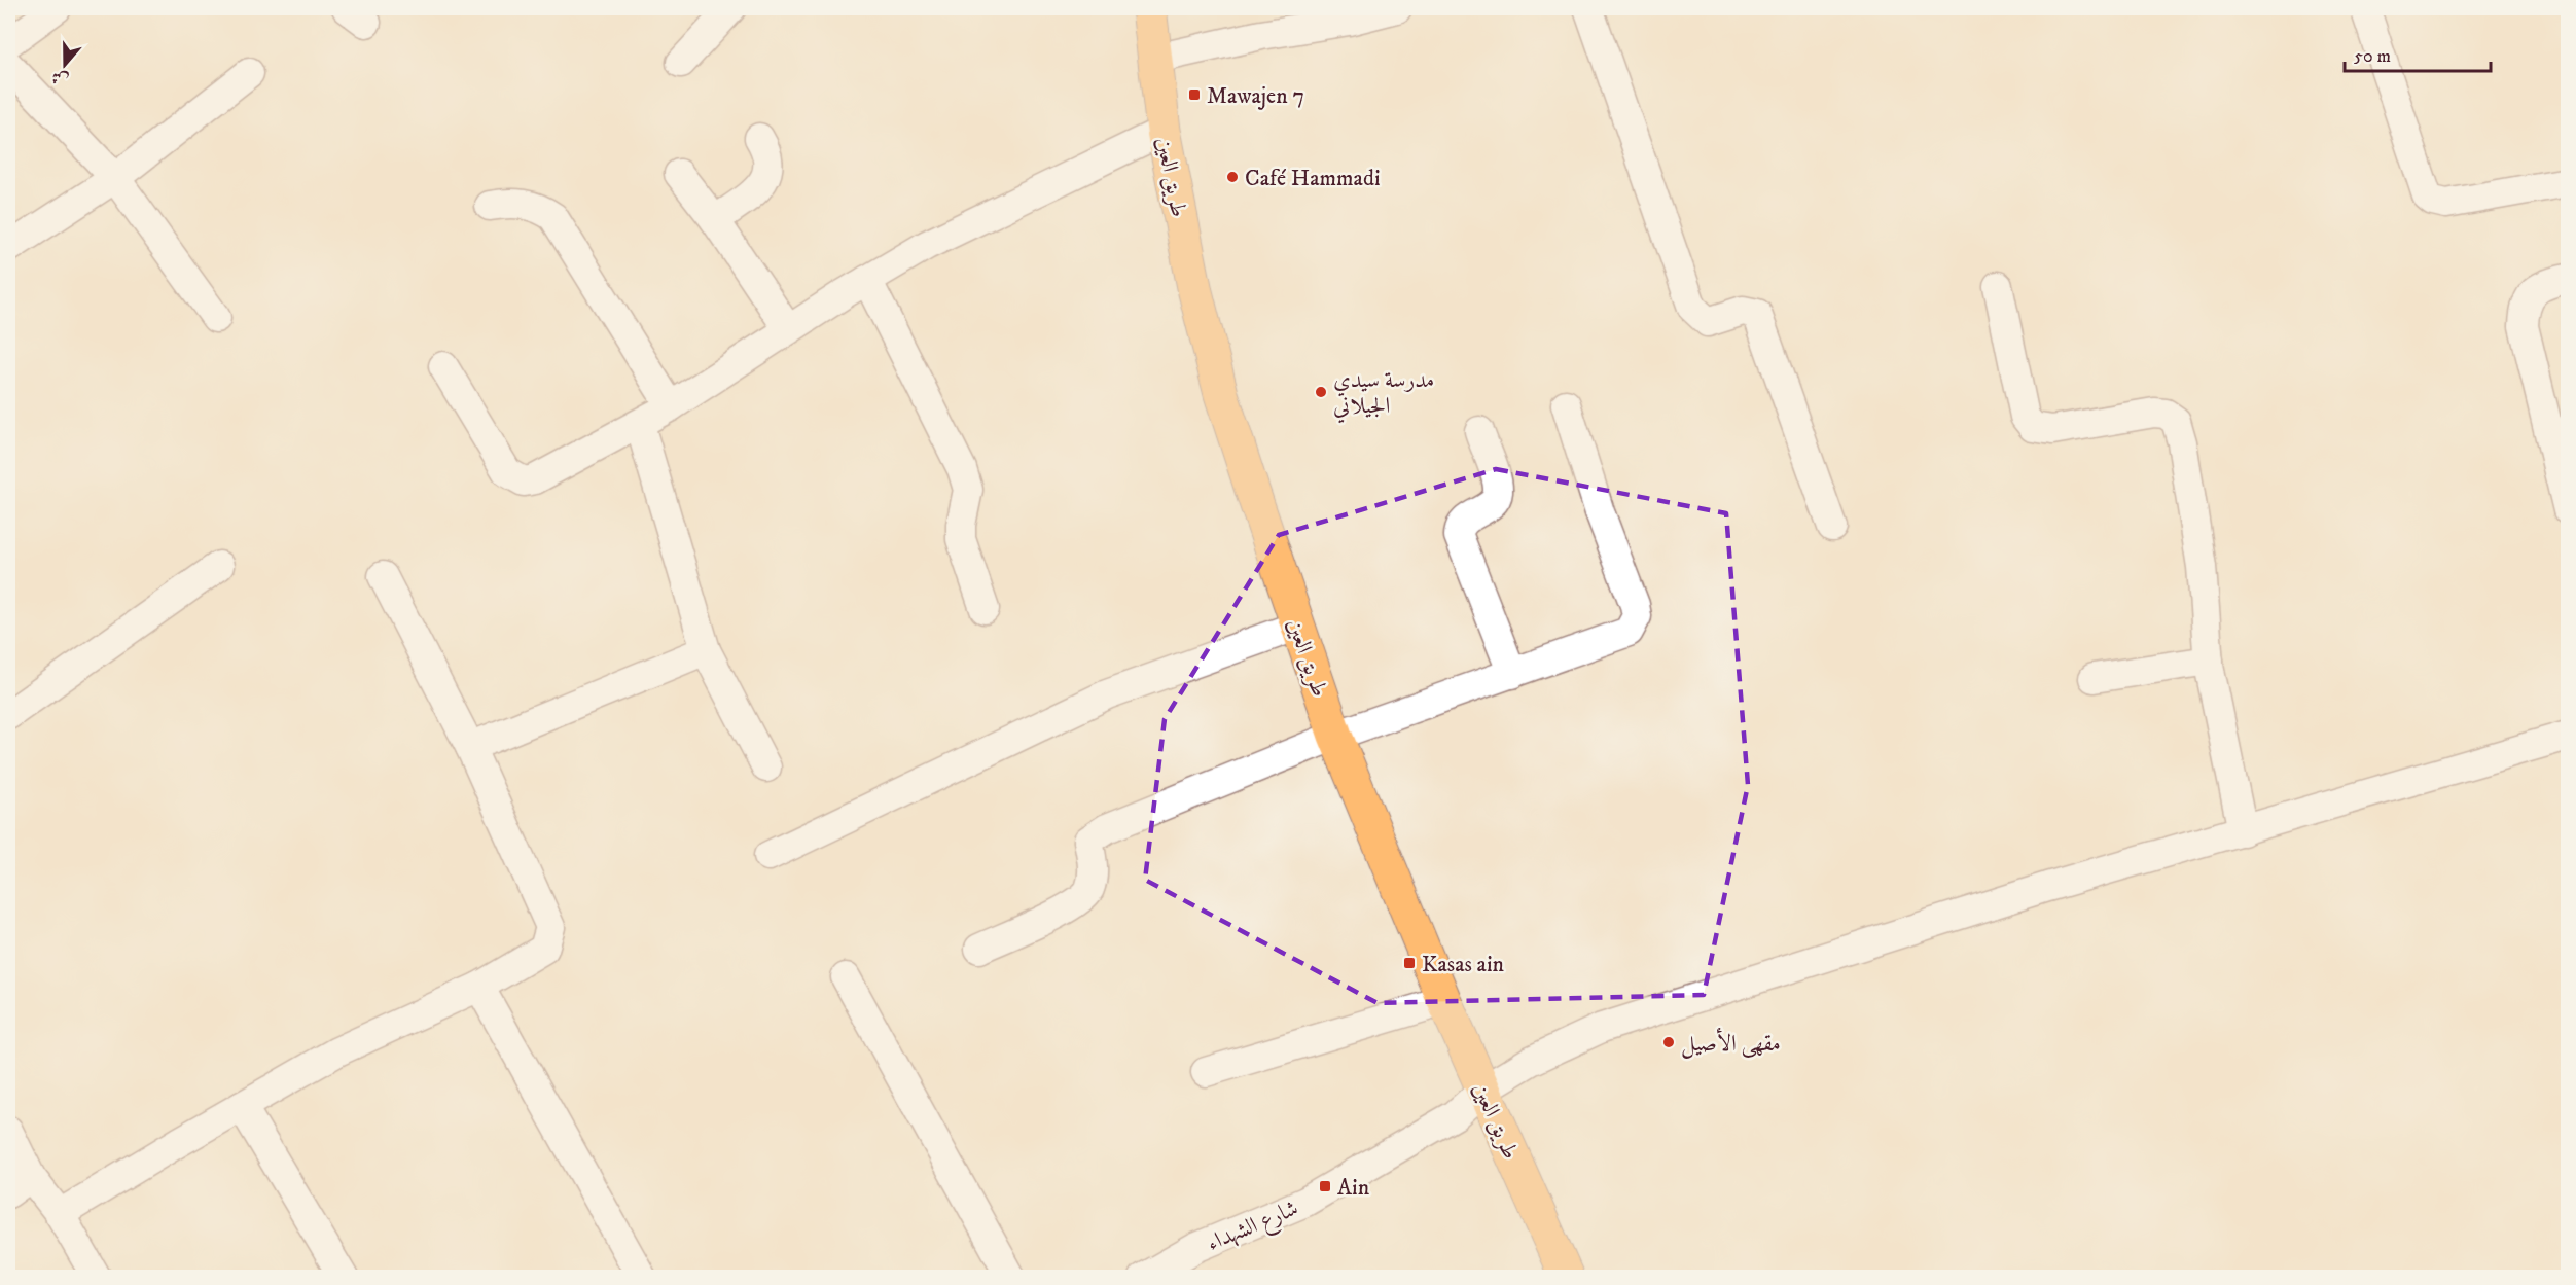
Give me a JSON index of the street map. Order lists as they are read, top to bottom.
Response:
{
  "streets": {
    "main road": ["طريق العين"],
    "street": ["شارع الشهداء"]
  },
  "crossings": [
    ["طريق العين", "شارع الشهداء"]
  ],
  "places": {
    "transit": ["Mawajen 7", "Kasas ain", "Ain"],
    "other": ["Café Hammadi", "مدرسة سيدي الجيلاني", "مقهى الأصيل"]
  },
  "scale_bar": "50 m",
  "north": "bottom"
}
